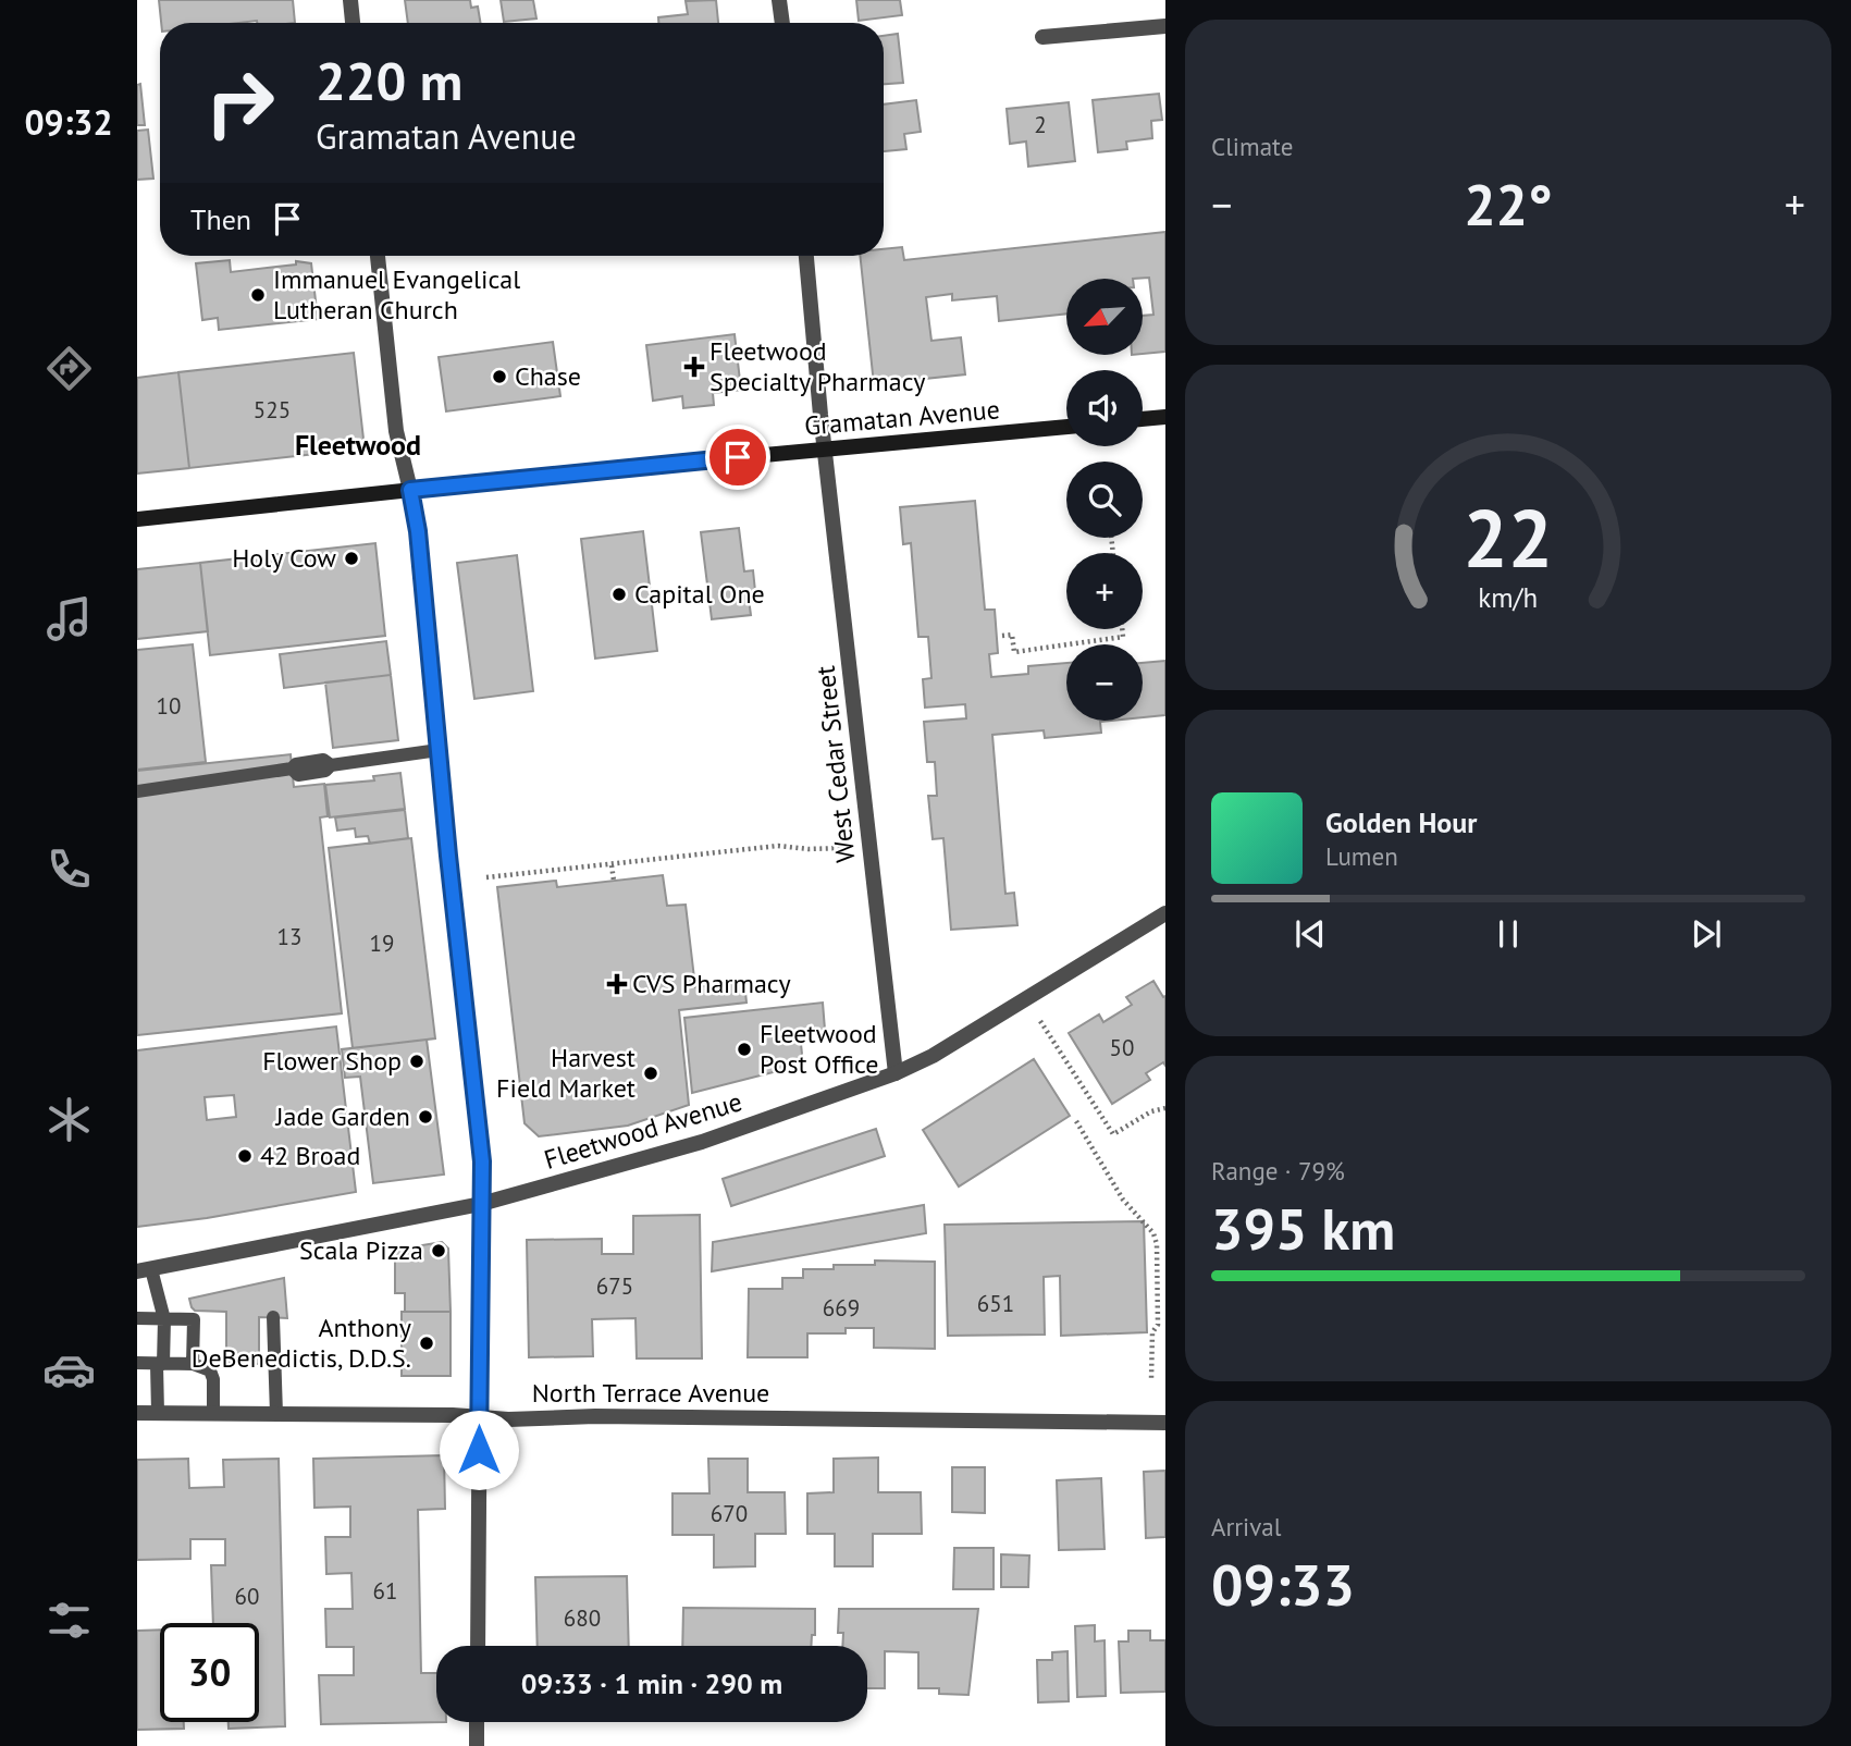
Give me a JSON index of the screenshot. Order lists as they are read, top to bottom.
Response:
{
  "streets": {
    "main road": ["Gramatan Avenue"],
    "street": ["West Cedar Street", "Fleetwood Avenue", "North Terrace Avenue"]
  },
  "crossings": [
    ["Gramatan Avenue", "West Cedar Street"],
    ["West Cedar Street", "Fleetwood Avenue"]
  ],
  "districts": ["Fleetwood"],
  "places": {
    "other": [
      "Immanuel Evangelical Lutheran Church",
      "Chase",
      "Holy Cow",
      "Capital One",
      "Fleetwood Post Office",
      "Flower Shop",
      "Harvest Field Market",
      "Jade Garden",
      "42 Broad",
      "Scala Pizza",
      "Anthony DeBenedictis, D.D.S."
    ],
    "health": ["Fleetwood Specialty Pharmacy", "CVS Pharmacy"]
  },
  "house_numbers": [
    "2",
    "525",
    "10",
    "13",
    "19",
    "50",
    "675",
    "651",
    "669",
    "670",
    "61",
    "60",
    "680"
  ],
  "north": "bottom left",
  "page": {
    "tabs": "09:32",
    "tile": [
      "Climate",
      ["Range · 79%", "395 km"],
      ["Arrival", "09:33"]
    ],
    "turn": ["220 m", "Gramatan Avenue"],
    "heat": ["−", "22°", "+"],
    "then": "Then",
    "map_buttons": ["+", "−"],
    "song": ["Golden Hour", "Lumen"],
    "limit": "30",
    "trip": "09:33 · 1 min · 290 m",
    "gauge": ["22", "km/h"]
  }
}
